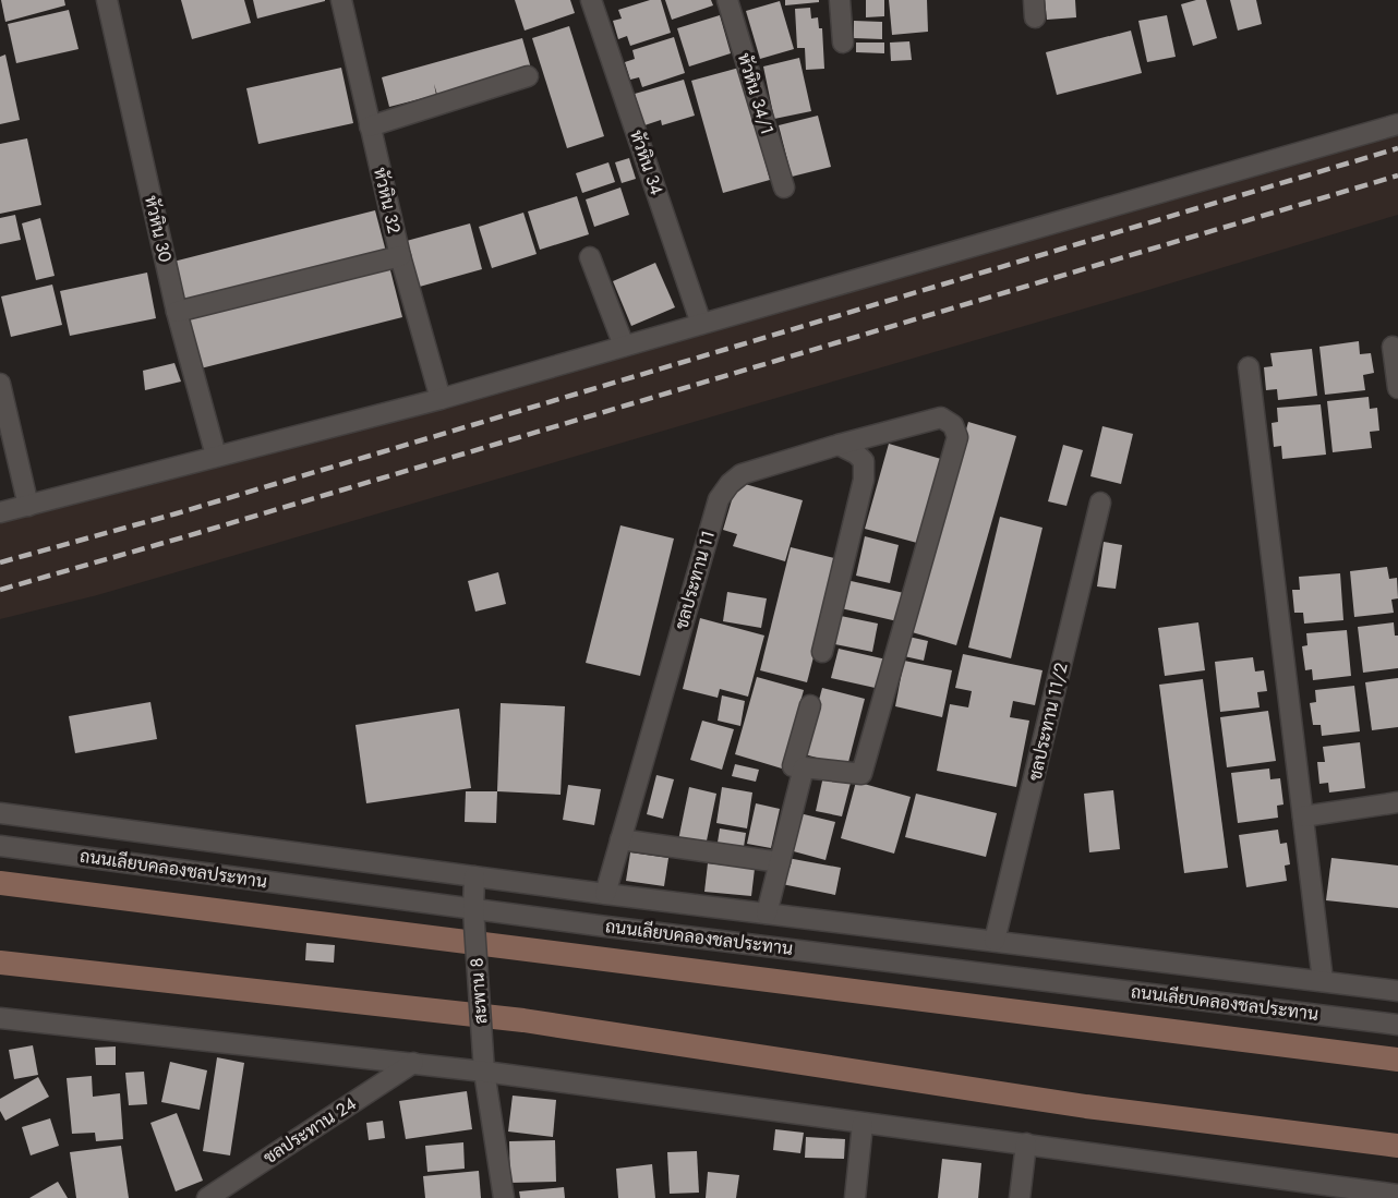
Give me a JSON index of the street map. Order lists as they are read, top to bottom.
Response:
{
  "streets": {
    "street": [
      "หัวหิน 34/1",
      "หัวหิน 34",
      "หัวหิน 32",
      "หัวหิน 30",
      "ชลประทาน 11",
      "ชลประทาน 11/2",
      "ถนนเลียบคลองชลประทาน",
      "สะพาน 8",
      "ชลประทาน 24"
    ]
  },
  "crossings": [
    ["ชลประทาน 11", "ถนนเลียบคลองชลประทาน"],
    ["ชลประทาน 11/2", "ถนนเลียบคลองชลประทาน"],
    ["ถนนเลียบคลองชลประทาน", "สะพาน 8"]
  ]
}
